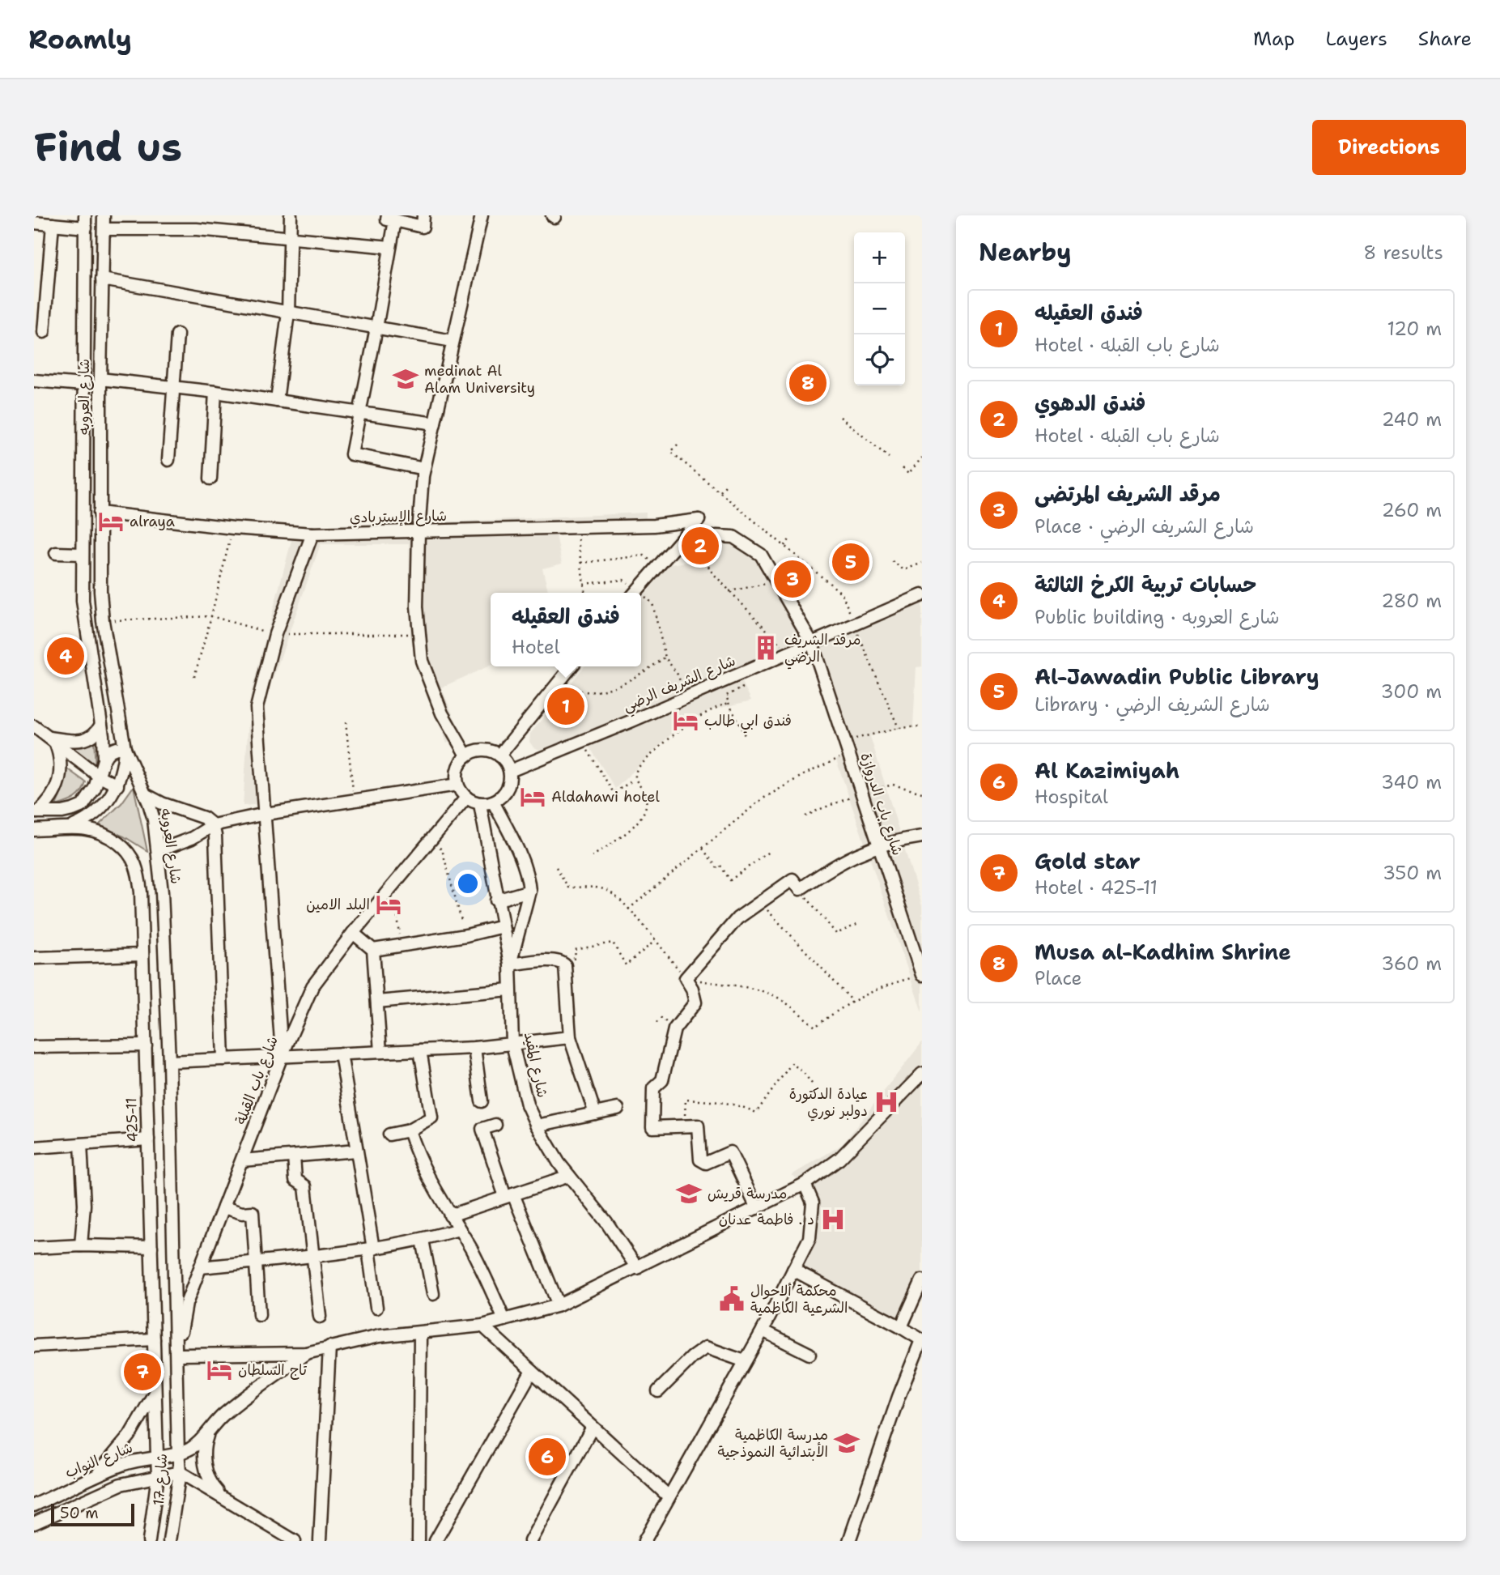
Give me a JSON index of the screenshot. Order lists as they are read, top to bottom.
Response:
{
  "streets": {
    "street": [
      "شارع العروبه",
      "شارع الإستربادي",
      "شارع الشريف الرضي",
      "شارع باب الدروازة",
      "شارع المفيد",
      "شارع باب القبلة",
      "425-11",
      "شارع النواب",
      "شارع 17"
    ]
  },
  "crossings": [
    ["شارع العروبه", "شارع الإستربادي"],
    ["شارع العروبه", "425-11"],
    ["شارع العروبه", "شارع النواب"],
    ["شارع العروبه", "شارع 17"],
    ["شارع الشريف الرضي", "شارع باب الدروازة"],
    ["شارع الشريف الرضي", "شارع المفيد"],
    ["شارع الشريف الرضي", "شارع باب القبلة"],
    ["شارع المفيد", "شارع باب القبلة"],
    ["شارع باب القبلة", "شارع 17"],
    ["425-11", "شارع النواب"],
    ["425-11", "شارع 17"],
    ["شارع النواب", "شارع 17"]
  ],
  "places": {
    "school or university": ["medinat Al Alam University", "مدرسة قريش", "مدرسة الكاظمية الأبتدائية النموذجية"],
    "hotel": [
      "alraya",
      "فندق ابي طالب",
      "Aldahawi hotel",
      "البلد الامين",
      "تاج السلطان"
    ],
    "building": ["مرقد الشريف الرضي"],
    "hospital": ["عيادة الدكتورة دولبر نوري", "د . فاطمة عدنان"],
    "public building": ["محكمة ألاحوال الشرعية الكاظمية"]
  },
  "scale_bar": "50 m",
  "page": {
    "header": "Roamly",
    "nav": ["Map", "Layers", "Share"],
    "buttons": "Directions",
    "title": "Find us",
    "heading": ["Nearby", "8 results"],
    "map_buttons": ["+", "−"],
    "list": [
      {
        "mark": "1",
        "name": "فندق العقيله",
        "note": "Hotel · شارع باب القبله",
        "value": "120 m"
      },
      {
        "mark": "2",
        "name": "فندق الدهوي",
        "note": "Hotel · شارع باب القبله",
        "value": "240 m"
      },
      {
        "mark": "3",
        "name": "مرقد الشريف المرتضى",
        "note": "Place · شارع الشريف الرضي",
        "value": "260 m"
      },
      {
        "mark": "4",
        "name": "حسابات تربية الكرخ الثالثة",
        "note": "Public building · شارع العروبه",
        "value": "280 m"
      },
      {
        "mark": "5",
        "name": "Al-Jawadin Public Library",
        "note": "Library · شارع الشريف الرضي",
        "value": "300 m"
      },
      {
        "mark": "6",
        "name": "Al Kazimiyah",
        "note": "Hospital",
        "value": "340 m"
      },
      {
        "mark": "7",
        "name": "Gold star",
        "note": "Hotel · 425-11",
        "value": "350 m"
      },
      {
        "mark": "8",
        "name": "Musa al-Kadhim Shrine",
        "note": "Place",
        "value": "360 m"
      }
    ],
    "pins": [
      "8",
      "2",
      "5",
      "3",
      "4",
      "1",
      "7",
      "6"
    ],
    "popup": ["فندق العقيله", "Hotel"],
    "scale": "50 m"
  }
}
